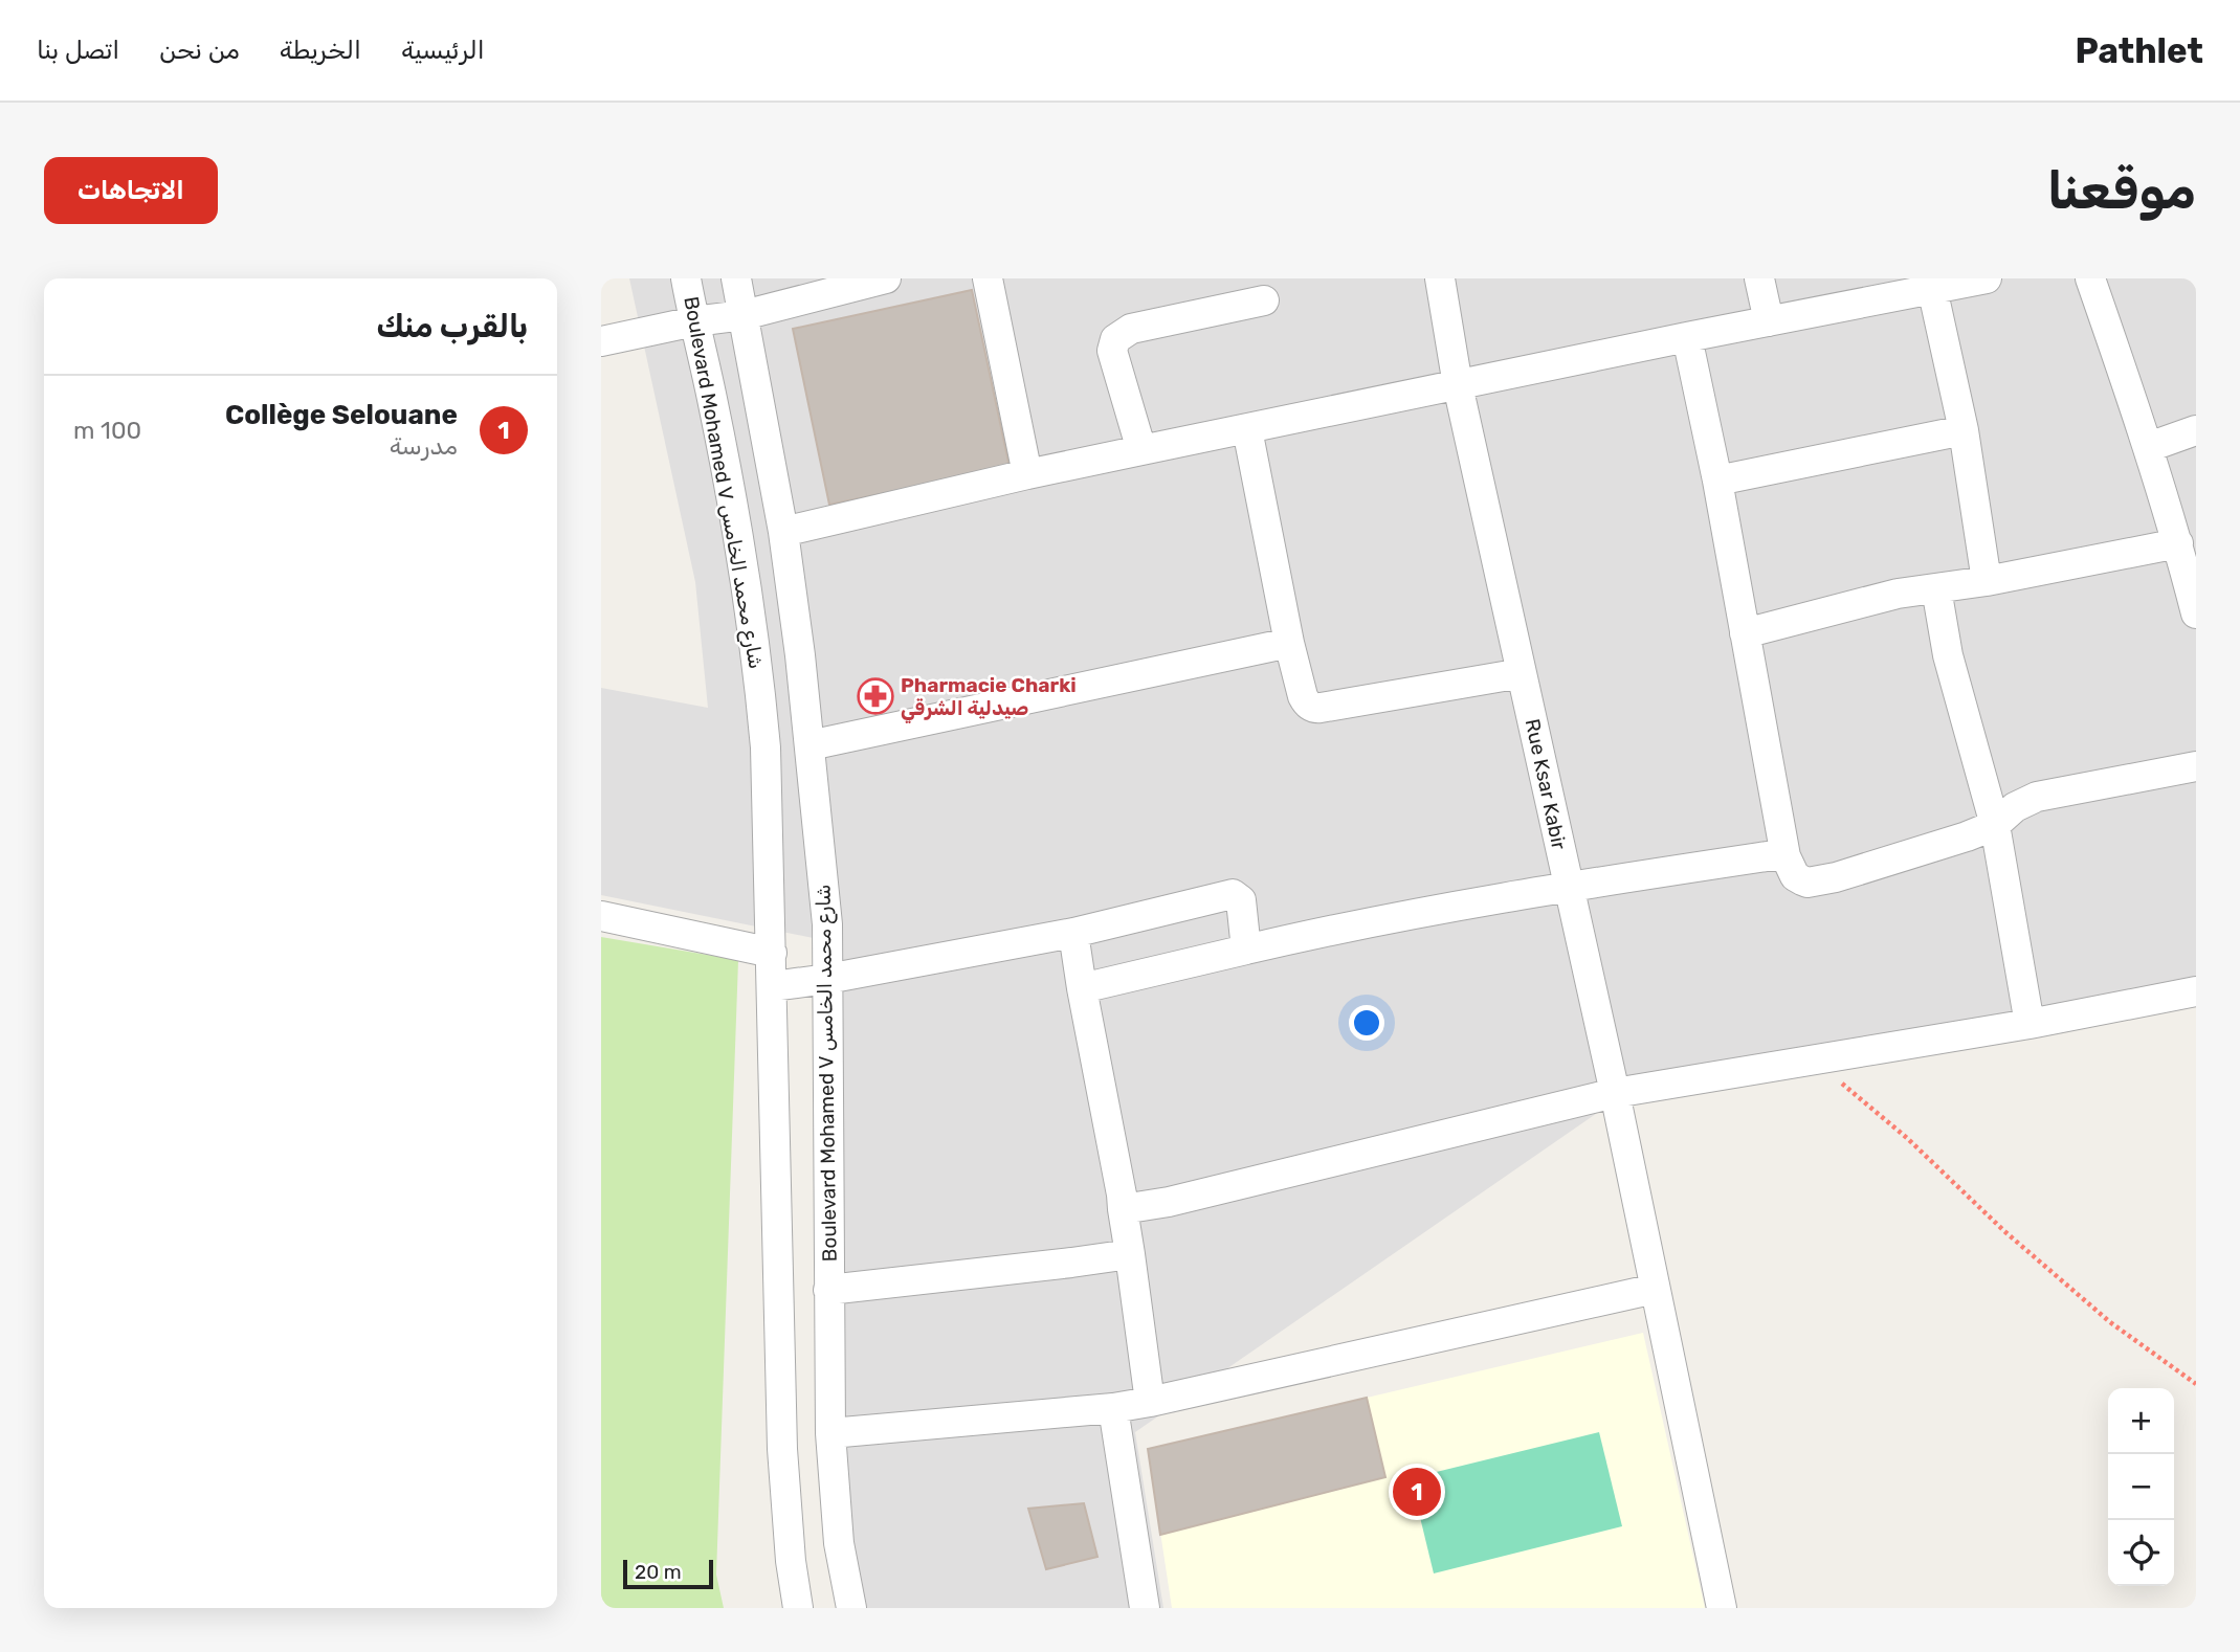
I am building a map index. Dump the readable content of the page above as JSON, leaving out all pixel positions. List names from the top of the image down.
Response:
{
  "streets": {
    "street": ["Boulevard Mohamed V شارع محمد الخامس", "Rue Ksar Kabir"]
  },
  "places": {
    "pharmacy": ["Pharmacie Charki صيدلية الشرقي"]
  },
  "scale_bar": "20 m",
  "page": {
    "header": "Pathlet",
    "nav": [
      "الرئيسية",
      "الخريطة",
      "من نحن",
      "اتصل بنا"
    ],
    "buttons": "الاتجاهات",
    "title": "موقعنا",
    "heading": "بالقرب منك",
    "list": [
      {
        "mark": "1",
        "name": "Collège Selouane",
        "note": "مدرسة",
        "value": "100 m"
      }
    ],
    "map_buttons": ["+", "−"],
    "pins": "1",
    "scale": "20 m"
  }
}
